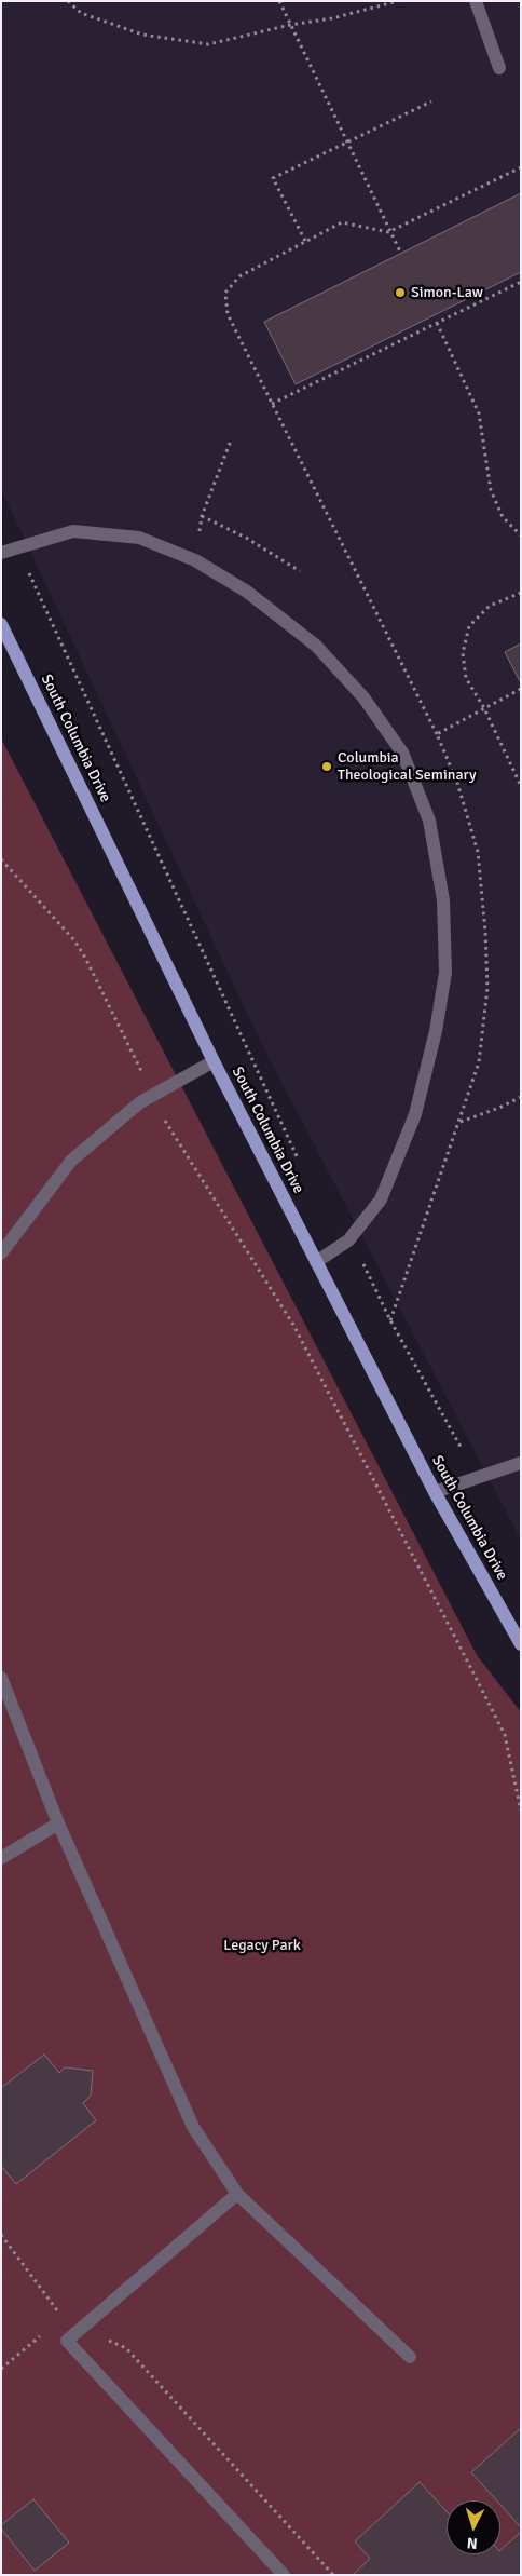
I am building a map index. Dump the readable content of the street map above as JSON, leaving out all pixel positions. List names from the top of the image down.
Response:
{
  "streets": {
    "main road": ["South Columbia Drive"]
  },
  "parks": ["Legacy Park"],
  "places": ["Simon-Law", "Columbia Theological Seminary"],
  "north": "bottom"
}
